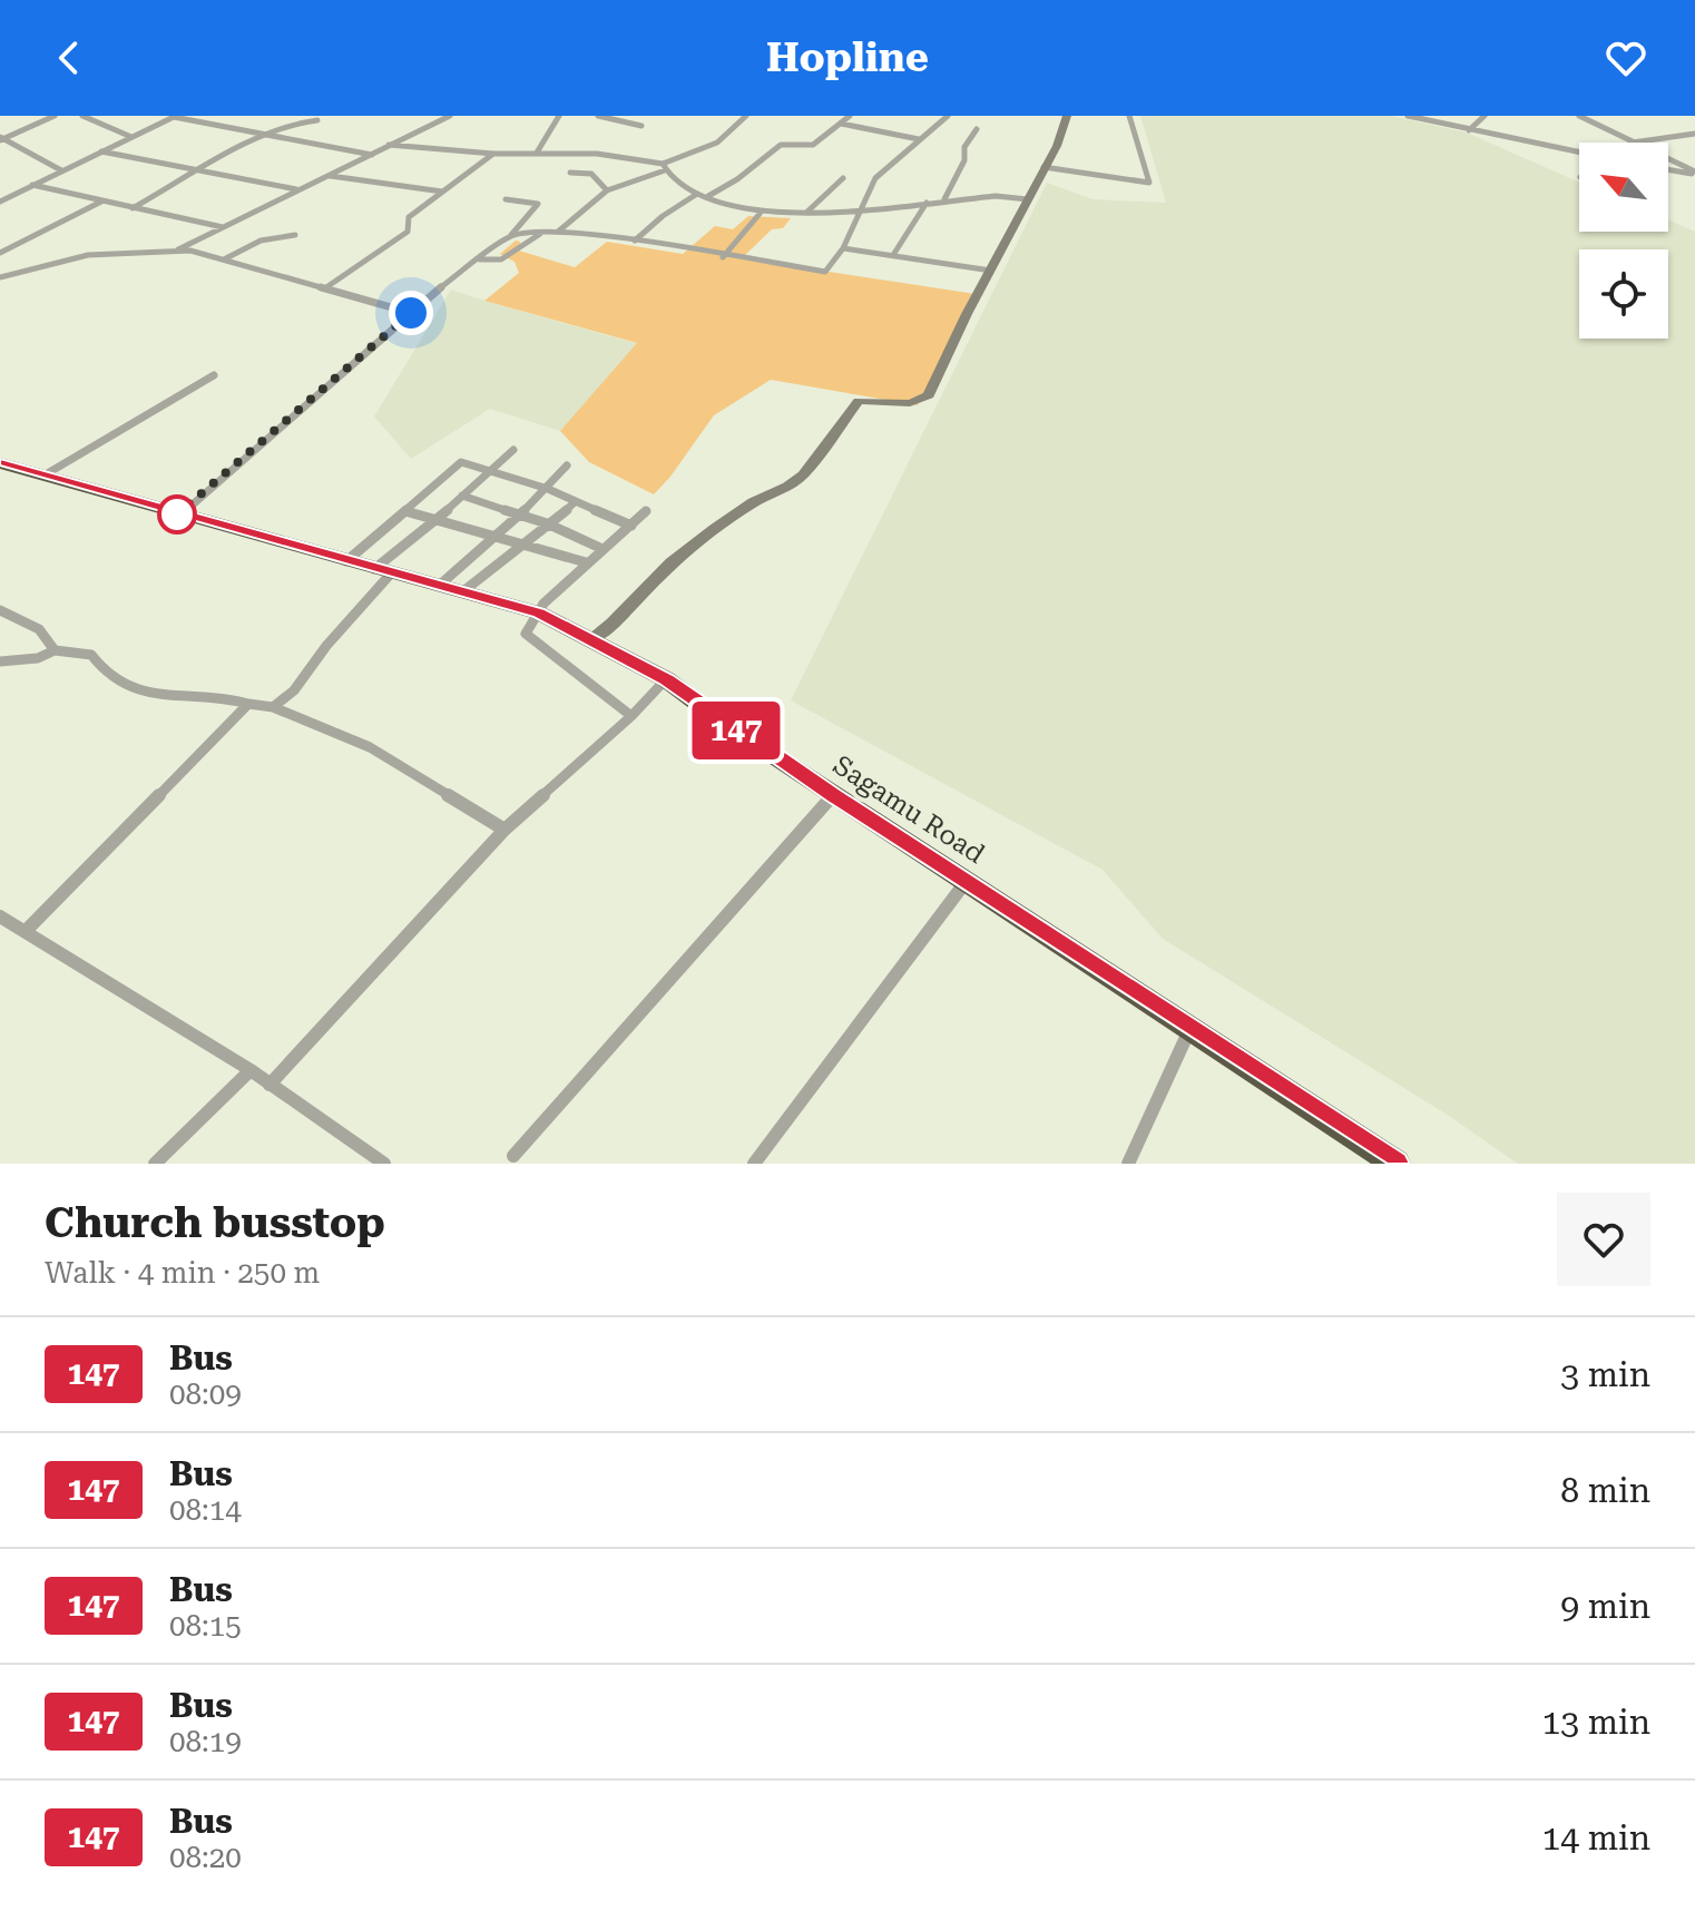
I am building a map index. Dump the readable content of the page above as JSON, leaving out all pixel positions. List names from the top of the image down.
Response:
{
  "streets": {
    "highway": ["Sagamu Road"]
  },
  "lines": ["bus line 147"],
  "north": "top left",
  "page": {
    "header": "Hopline",
    "on_map": "147",
    "heading": ["Church busstop", "Walk · 4 min · 250 m"],
    "list": [
      {
        "mark": "147",
        "name": "Bus",
        "note": "08:09",
        "value": "3 min"
      },
      {
        "mark": "147",
        "name": "Bus",
        "note": "08:14",
        "value": "8 min"
      },
      {
        "mark": "147",
        "name": "Bus",
        "note": "08:15",
        "value": "9 min"
      },
      {
        "mark": "147",
        "name": "Bus",
        "note": "08:19",
        "value": "13 min"
      },
      {
        "mark": "147",
        "name": "Bus",
        "note": "08:20",
        "value": "14 min"
      }
    ]
  }
}
